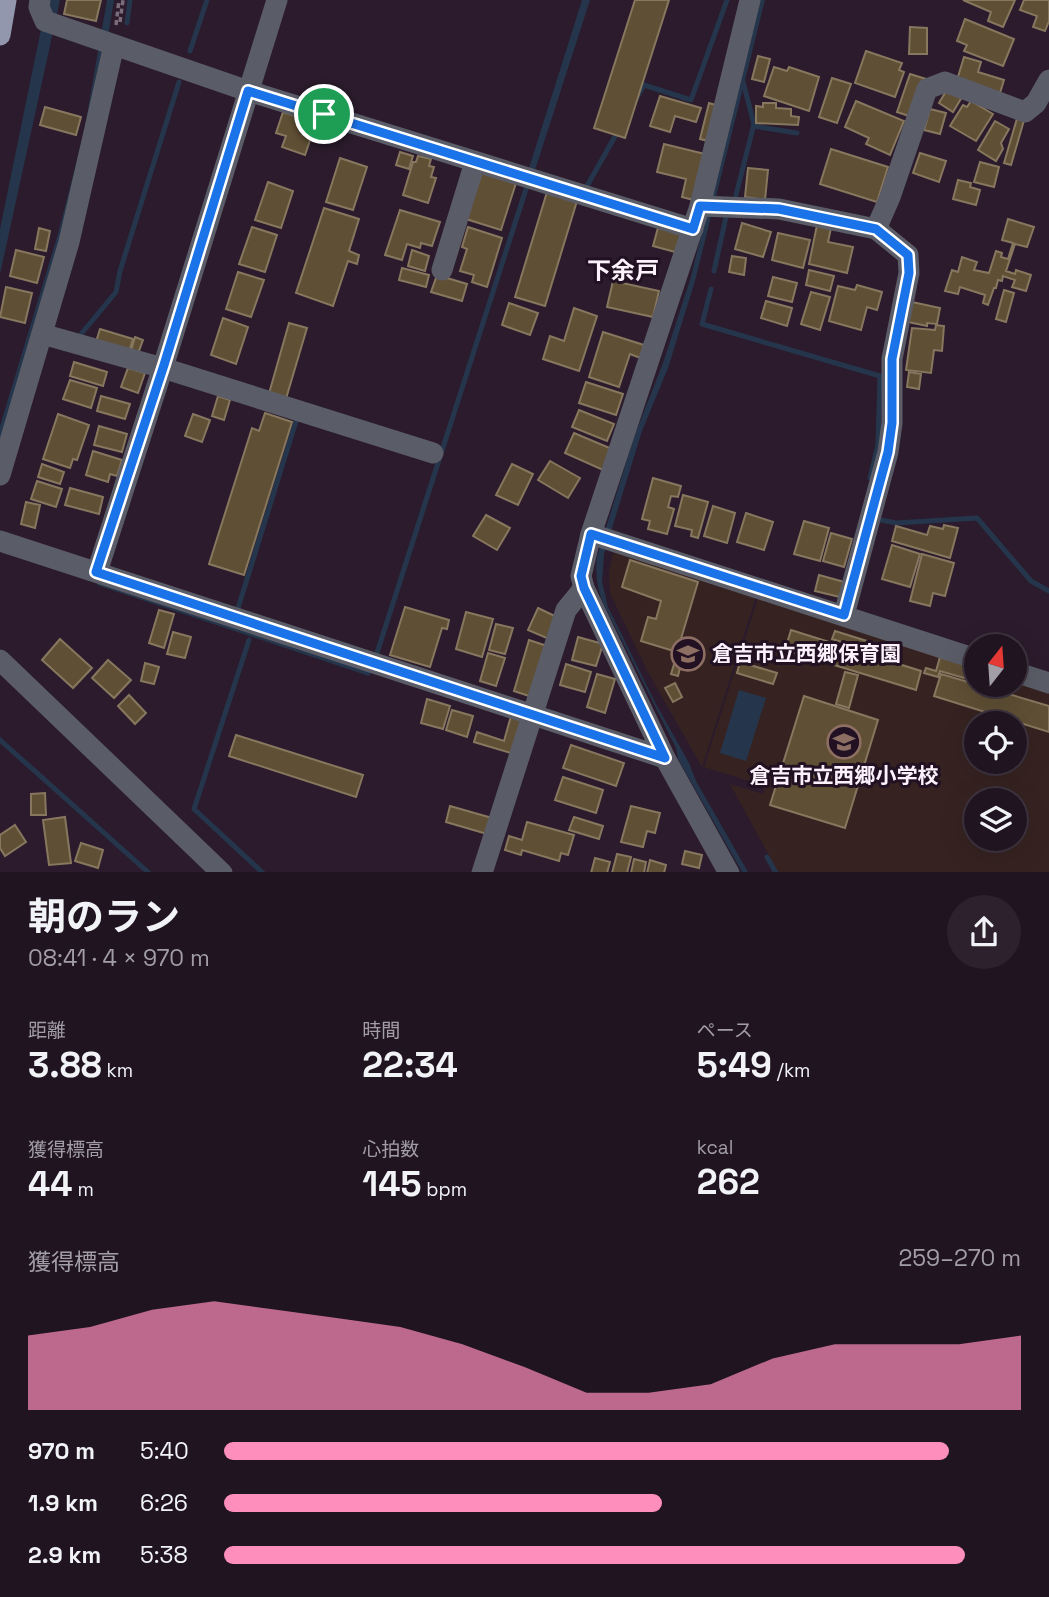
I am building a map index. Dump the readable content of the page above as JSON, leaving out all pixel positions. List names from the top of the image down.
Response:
{
  "districts": ["下余戸"],
  "places": {
    "school or university": ["倉吉市立西郷保育園", "倉吉市立西郷小学校"]
  },
  "north": "top",
  "page": {
    "heading": ["朝のラン", "08:41 · 4 × 970 m"],
    "stats": [
      ["距離", "3.88 km"],
      ["時間", "22:34"],
      ["ペース", "5:49 /km"],
      ["獲得標高", "44 m"],
      ["心拍数", "145 bpm"],
      ["kcal", "262"]
    ],
    "chart": ["獲得標高", "259–270 m"],
    "list": [
      {
        "name": "970 m",
        "note": "5:40"
      },
      {
        "name": "1.9 km",
        "note": "6:26"
      },
      {
        "name": "2.9 km",
        "note": "5:38"
      }
    ]
  }
}
